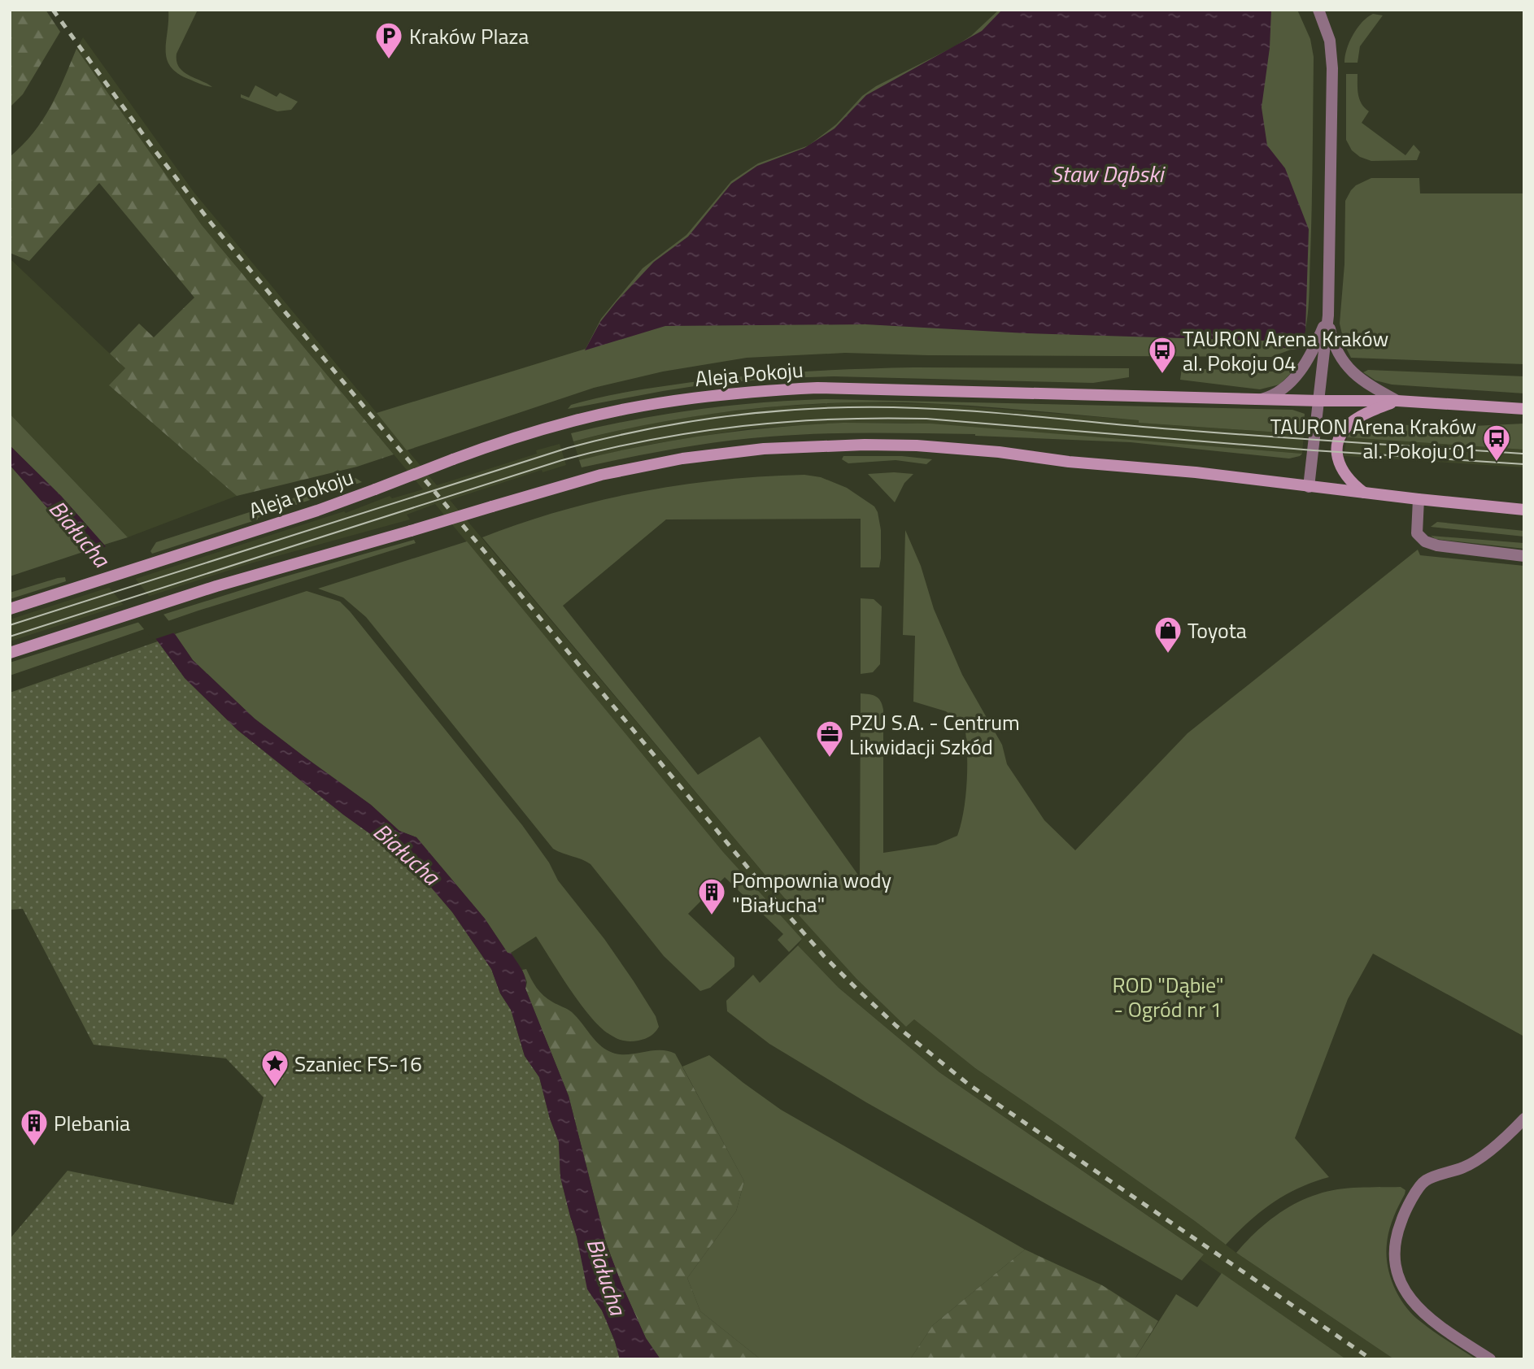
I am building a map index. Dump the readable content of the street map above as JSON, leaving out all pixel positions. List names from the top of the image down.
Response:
{
  "streets": {
    "main road": ["Aleja Pokoju"]
  },
  "water": ["Staw Dąbski", "Białucha"],
  "parks": ["ROD \"Dąbie\" - Ogród nr 1"],
  "places": {
    "parking": ["Kraków Plaza"],
    "bus stop": ["TAURON Arena Kraków al. Pokoju 04", "TAURON Arena Kraków al. Pokoju 01"],
    "shop": ["Toyota"],
    "office": ["PZU S.A. - Centrum Likwidacji Szkód"],
    "building": ["Pompownia wody \"Białucha\"", "Plebania"],
    "place": ["Szaniec FS-16"]
  }
}
